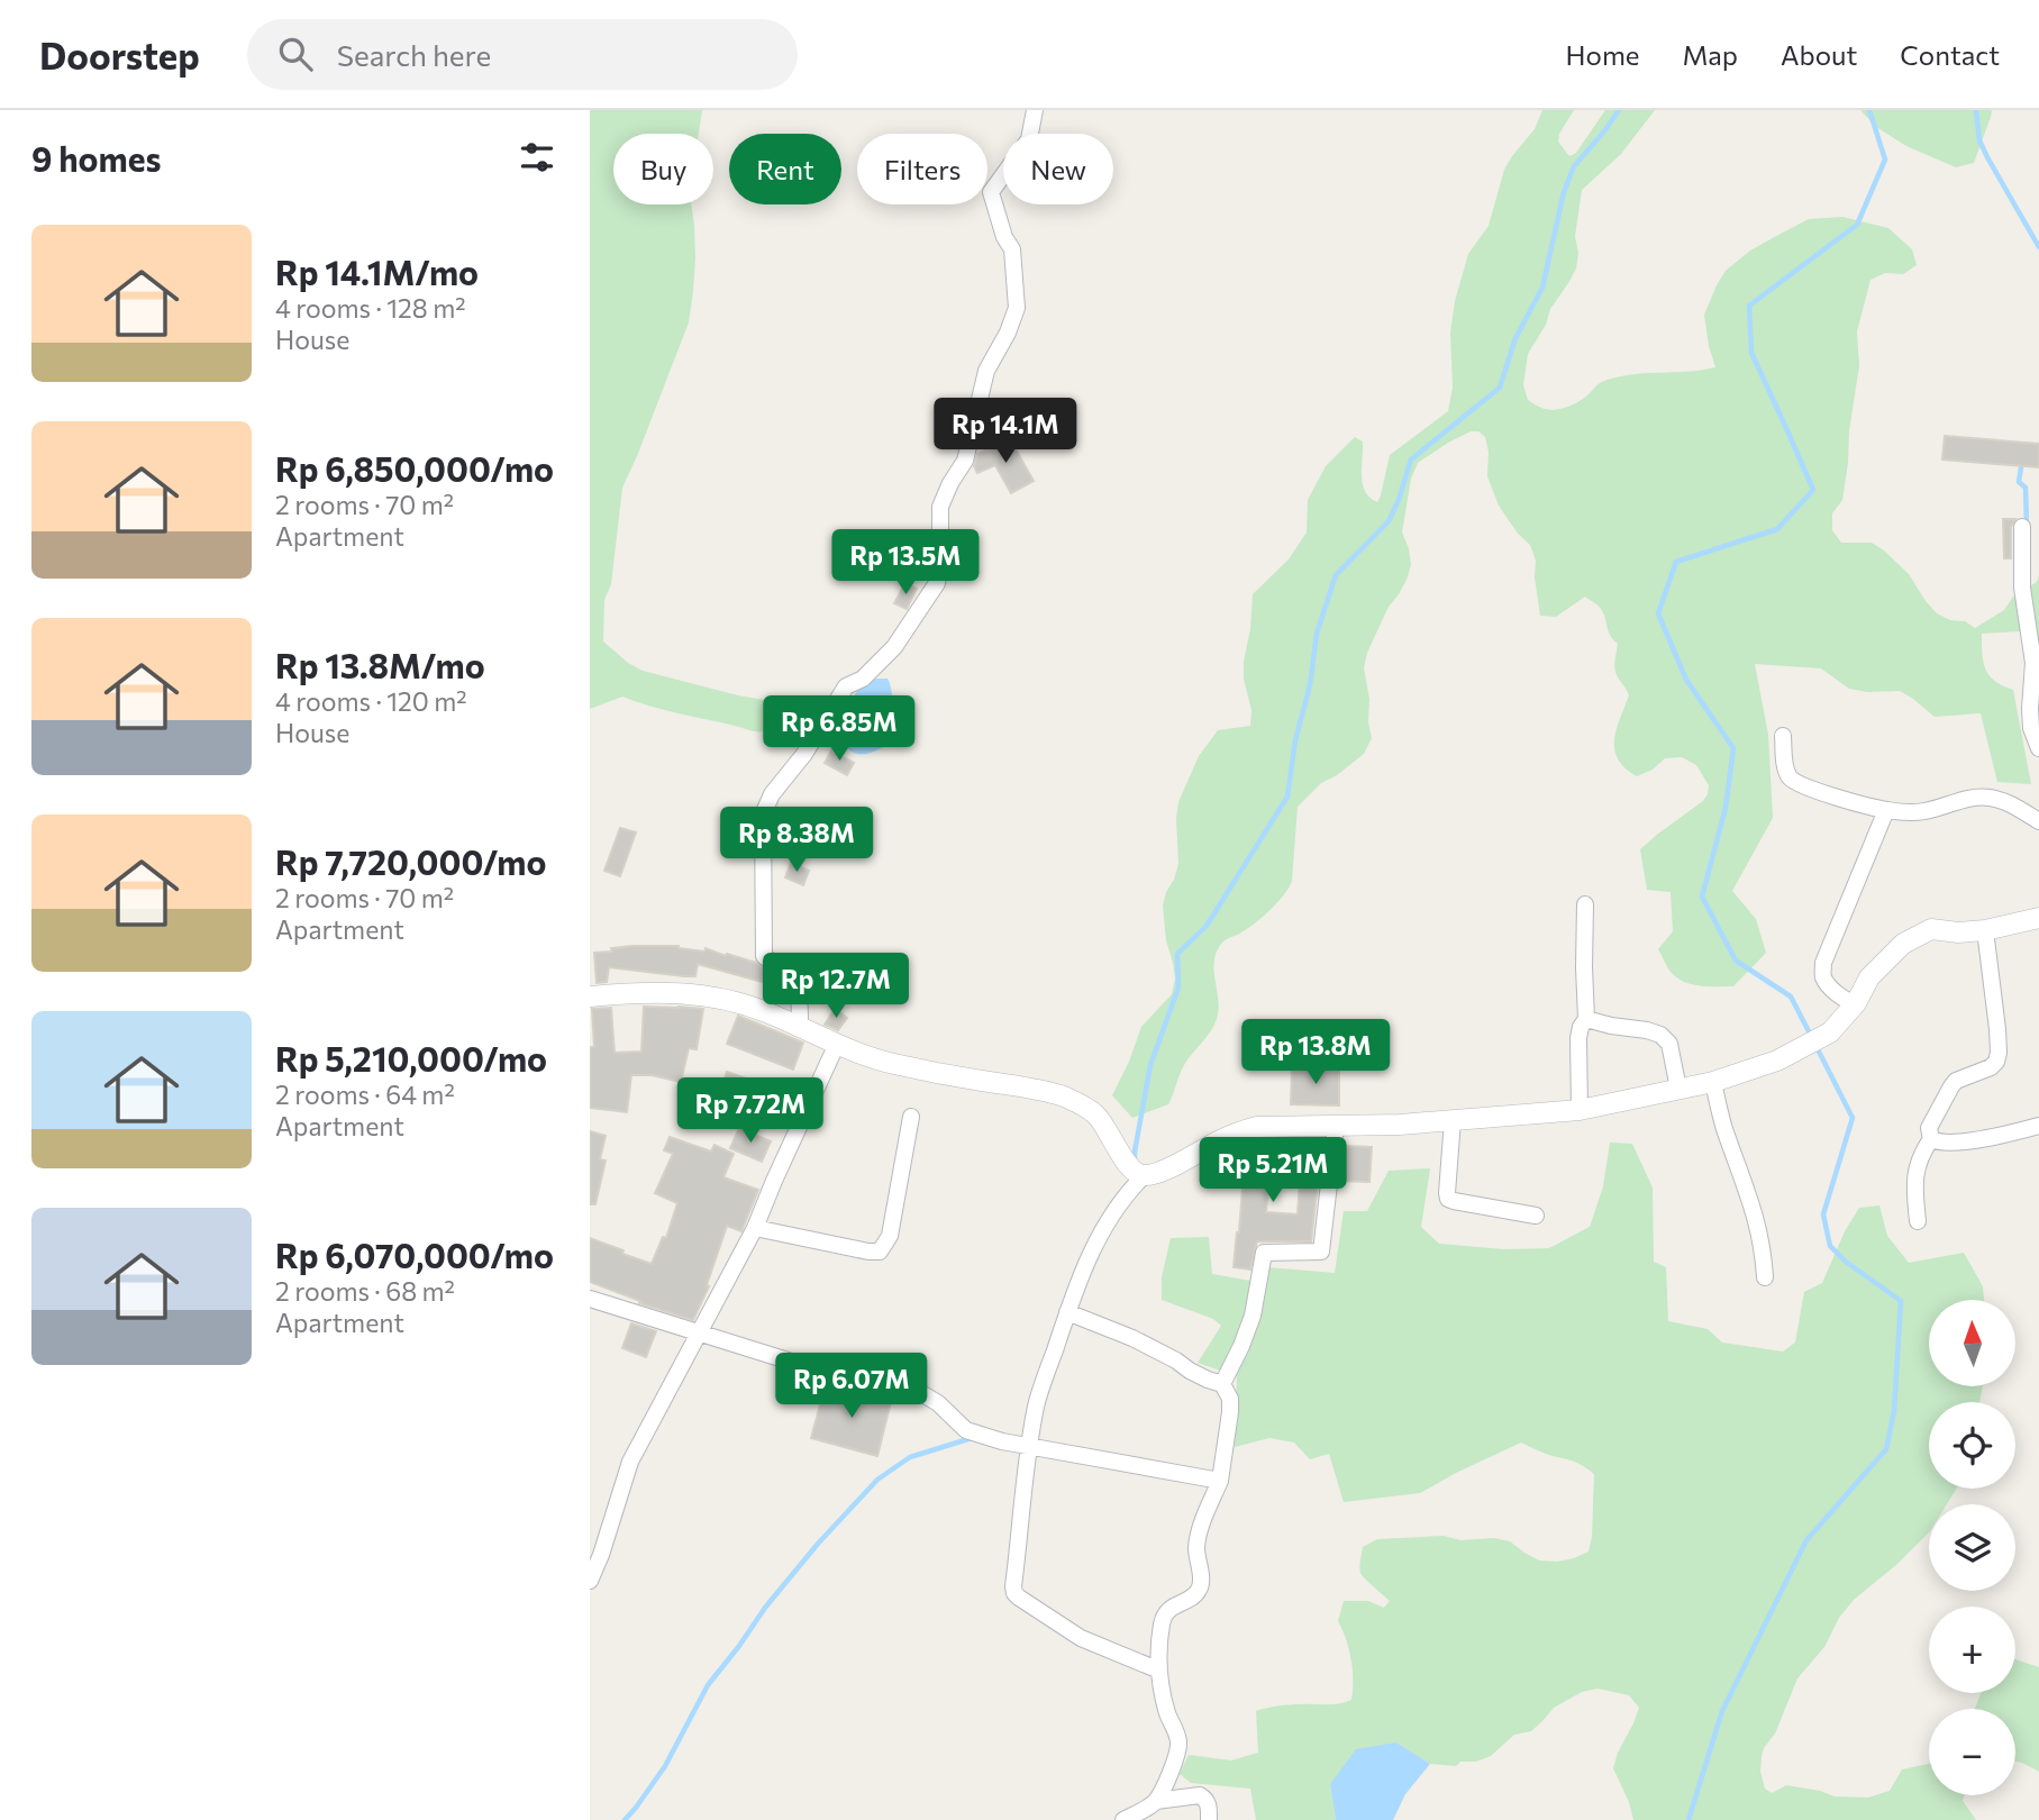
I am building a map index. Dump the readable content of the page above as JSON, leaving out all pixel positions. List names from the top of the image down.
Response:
{
  "north": "top",
  "page": {
    "header": "Doorstep",
    "search": "Search here",
    "nav": [
      "Home",
      "Map",
      "About",
      "Contact"
    ],
    "heading": "9 homes",
    "chip": [
      "Buy",
      "Rent",
      "Filters",
      "New"
    ],
    "list": [
      {
        "name": "Rp 14.1M/mo",
        "note": "4 rooms · 128 m² · House"
      },
      {
        "name": "Rp 6,850,000/mo",
        "note": "2 rooms · 70 m² · Apartment"
      },
      {
        "name": "Rp 13.8M/mo",
        "note": "4 rooms · 120 m² · House"
      },
      {
        "name": "Rp 7,720,000/mo",
        "note": "2 rooms · 70 m² · Apartment"
      },
      {
        "name": "Rp 5,210,000/mo",
        "note": "2 rooms · 64 m² · Apartment"
      },
      {
        "name": "Rp 6,070,000/mo",
        "note": "2 rooms · 68 m² · Apartment"
      }
    ],
    "price": [
      "Rp 14.1M",
      "Rp 13.5M",
      "Rp 6.85M",
      "Rp 8.38M",
      "Rp 12.7M",
      "Rp 13.8M",
      "Rp 7.72M",
      "Rp 5.21M",
      "Rp 6.07M"
    ],
    "map_buttons": ["+", "−"]
  }
}
